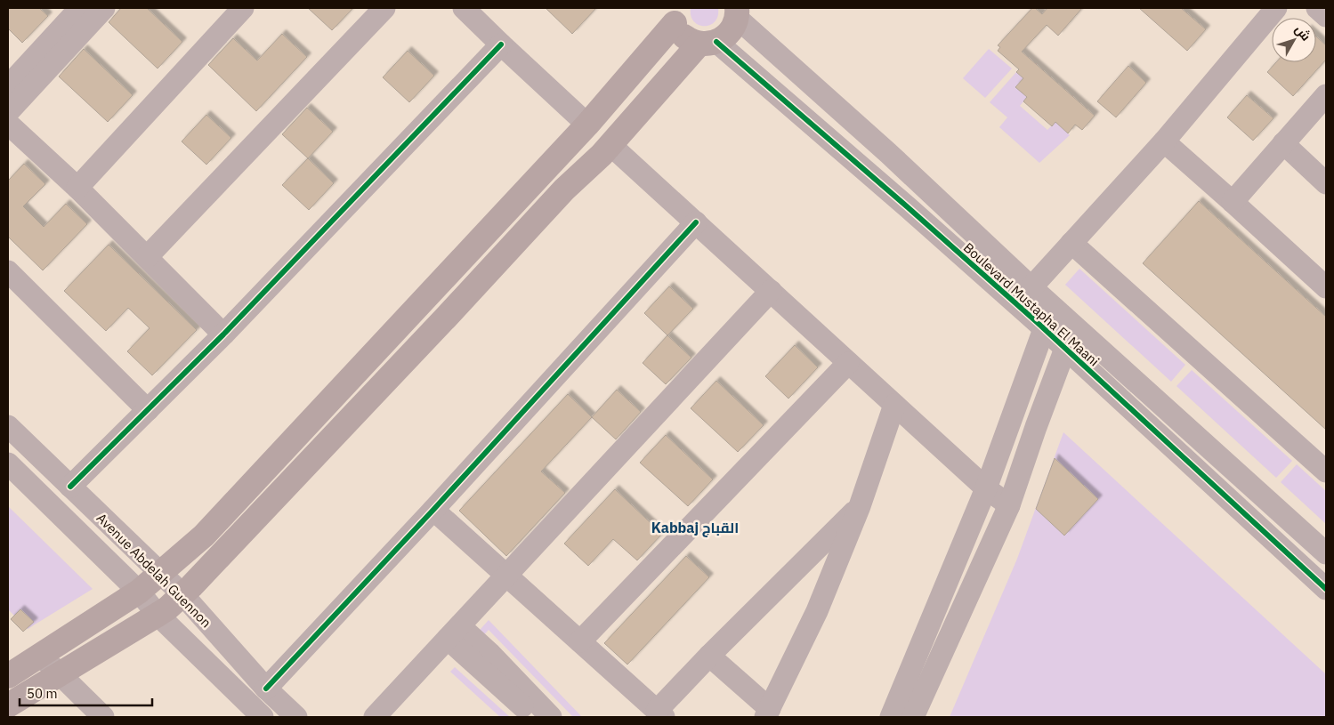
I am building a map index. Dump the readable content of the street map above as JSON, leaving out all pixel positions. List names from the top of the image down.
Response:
{
  "streets": {
    "street": ["Boulevard Mustapha El Maani", "Avenue Abdelah Guennon"]
  },
  "districts": ["Kabbaj القباج"],
  "scale_bar": "50 m",
  "north": "top right"
}
